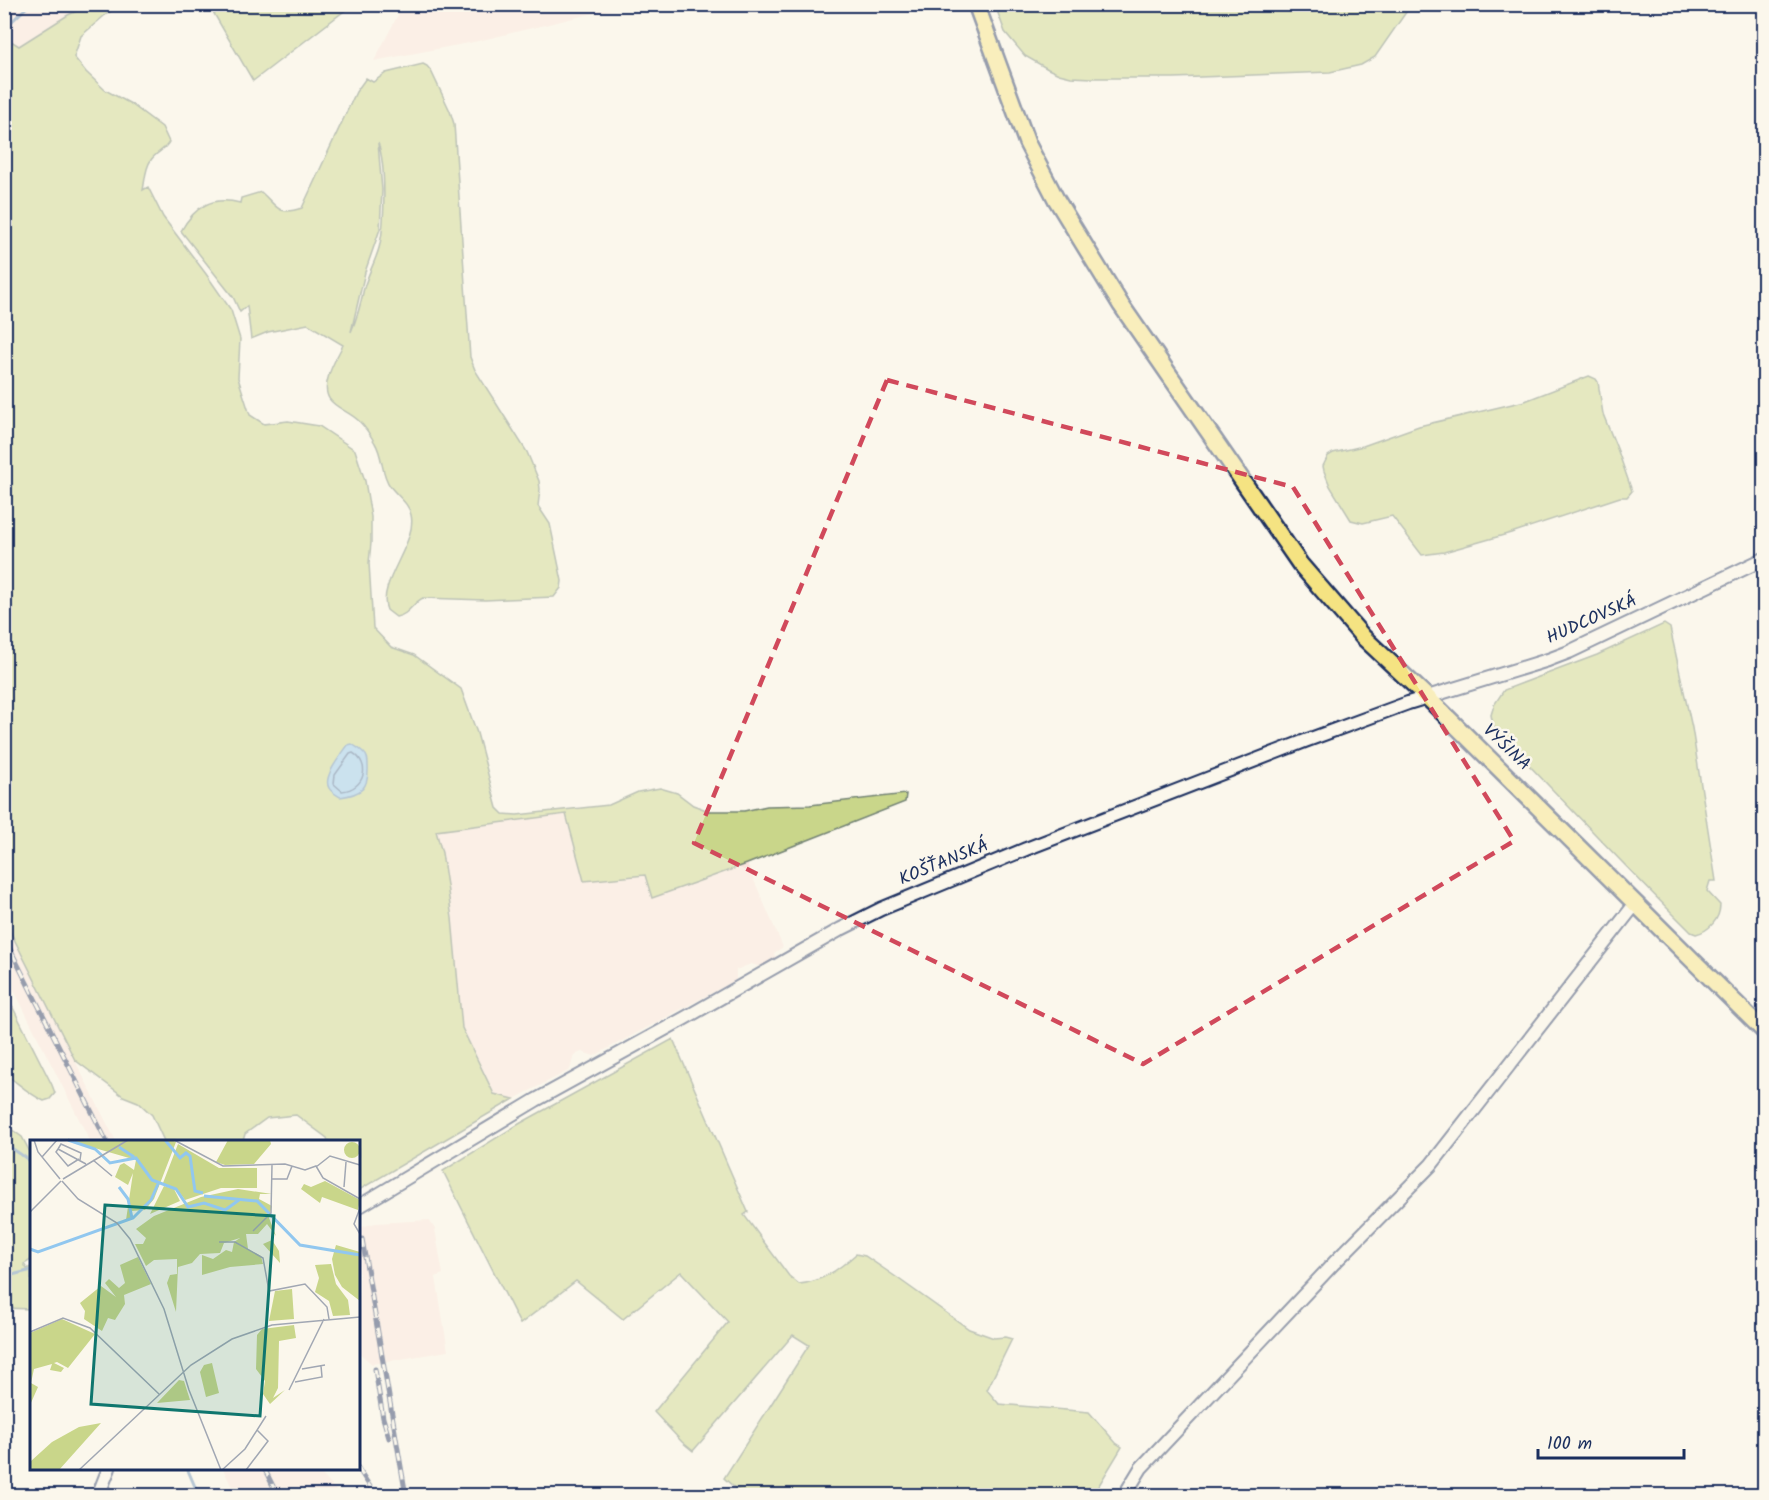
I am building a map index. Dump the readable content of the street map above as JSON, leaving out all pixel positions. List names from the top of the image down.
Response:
{
  "streets": {
    "main road": ["VÝŠINA"],
    "street": ["HUDCOVSKÁ", "KOŠŤANSKÁ"]
  },
  "crossings": [
    ["HUDCOVSKÁ", "VÝŠINA"],
    ["HUDCOVSKÁ", "KOŠŤANSKÁ"],
    ["VÝŠINA", "KOŠŤANSKÁ"]
  ],
  "scale_bar": "100 m"
}
